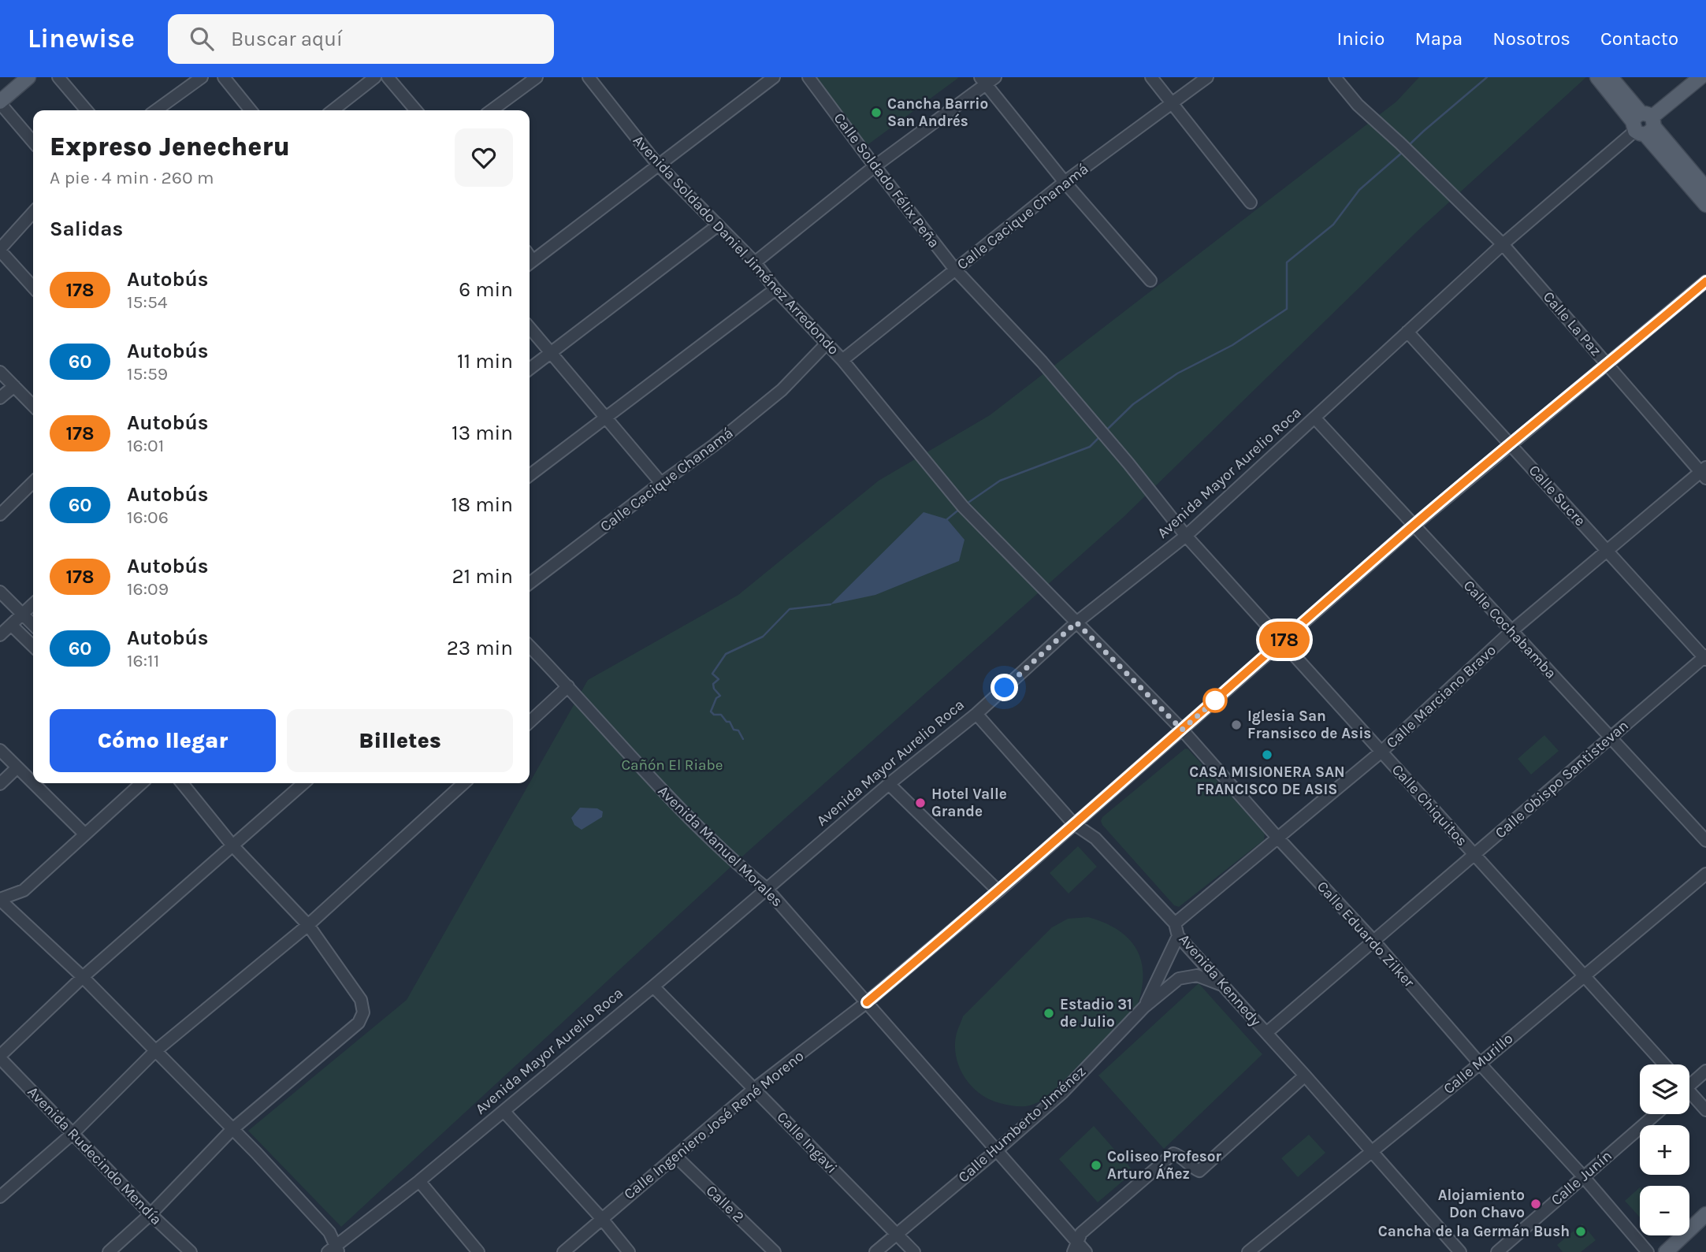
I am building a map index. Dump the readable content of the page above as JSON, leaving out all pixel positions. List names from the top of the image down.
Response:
{
  "streets": {
    "main road": ["Avenida Mayor Aurelio Roca"],
    "street": [
      "Calle Soldado Félix Peña",
      "Calle Cacique Chanamá",
      "Avenida Soldado Daniel Jiménez Arredondo",
      "Calle La Paz",
      "Calle Sucre",
      "Calle Cochabamba",
      "Calle Marciano Bravo",
      "Calle Obispo Santistevan",
      "Calle Chiquitos",
      "Avenida Manuel Morales",
      "Calle Eduardo Zilker",
      "Avenida Kennedy",
      "Calle Murillo",
      "Calle Humberto Jiménez",
      "Calle Ingeniero José René Moreno",
      "Calle Ingavi",
      "Avenida Rudecindo Mendía",
      "Calle Junín",
      "Calle 2"
    ]
  },
  "crossings": [
    ["Calle Soldado Félix Peña", "Calle Cacique Chanamá"],
    ["Calle Soldado Félix Peña", "Calle Chiquitos"],
    ["Calle Cacique Chanamá", "Avenida Soldado Daniel Jiménez Arredondo"],
    ["Avenida Soldado Daniel Jiménez Arredondo", "Avenida Mayor Aurelio Roca"],
    ["Avenida Soldado Daniel Jiménez Arredondo", "Calle Eduardo Zilker"],
    ["Calle La Paz", "Avenida Mayor Aurelio Roca"],
    ["Calle La Paz", "Calle Marciano Bravo"],
    ["Calle La Paz", "Calle Ingeniero José René Moreno"],
    ["Avenida Mayor Aurelio Roca", "Calle Sucre"],
    ["Avenida Mayor Aurelio Roca", "Calle Cochabamba"],
    ["Avenida Mayor Aurelio Roca", "Calle Chiquitos"],
    ["Avenida Mayor Aurelio Roca", "Avenida Manuel Morales"],
    ["Avenida Mayor Aurelio Roca", "Calle Eduardo Zilker"],
    ["Avenida Mayor Aurelio Roca", "Avenida Kennedy"],
    ["Avenida Mayor Aurelio Roca", "Calle Ingavi"],
    ["Calle Sucre", "Calle Marciano Bravo"],
    ["Calle Sucre", "Calle Obispo Santistevan"],
    ["Calle Sucre", "Calle Ingeniero José René Moreno"],
    ["Calle Cochabamba", "Calle Marciano Bravo"],
    ["Calle Cochabamba", "Calle Obispo Santistevan"],
    ["Calle Cochabamba", "Calle Ingeniero José René Moreno"],
    ["Calle Marciano Bravo", "Calle Chiquitos"],
    ["Calle Marciano Bravo", "Calle Eduardo Zilker"],
    ["Calle Marciano Bravo", "Avenida Kennedy"],
    ["Calle Obispo Santistevan", "Calle Chiquitos"],
    ["Calle Obispo Santistevan", "Calle Eduardo Zilker"],
    ["Calle Obispo Santistevan", "Avenida Kennedy"],
    ["Calle Chiquitos", "Calle Murillo"],
    ["Calle Chiquitos", "Calle Ingeniero José René Moreno"],
    ["Avenida Manuel Morales", "Calle Humberto Jiménez"],
    ["Avenida Manuel Morales", "Calle Ingeniero José René Moreno"],
    ["Calle Eduardo Zilker", "Calle Murillo"],
    ["Calle Eduardo Zilker", "Calle Ingeniero José René Moreno"],
    ["Calle Eduardo Zilker", "Calle Junín"],
    ["Avenida Kennedy", "Calle Murillo"],
    ["Avenida Kennedy", "Calle Humberto Jiménez"],
    ["Avenida Kennedy", "Calle Ingeniero José René Moreno"],
    ["Calle Humberto Jiménez", "Calle Ingavi"],
    ["Calle Ingeniero José René Moreno", "Calle Ingavi"],
    ["Calle Ingeniero José René Moreno", "Calle 2"]
  ],
  "parks": ["Cañón El Riabe"],
  "places": [
    "Cancha Barrio San Andrés",
    "Iglesia San Fransisco de Asis",
    "CASA MISIONERA SAN FRANCISCO DE ASIS",
    "Hotel Valle Grande",
    "Estadio 31 de Julio",
    "Coliseo Profesor Arturo Áñez",
    "Alojamiento Don Chavo",
    "Cancha de la Germán Bush"
  ],
  "lines": ["bus line 178"],
  "page": {
    "header": "Linewise",
    "search": "Buscar aquí",
    "nav": [
      "Inicio",
      "Mapa",
      "Nosotros",
      "Contacto"
    ],
    "on_map": "178",
    "heading": [
      ["Expreso Jenecheru", "A pie · 4 min · 260 m"],
      "Salidas"
    ],
    "list": [
      {
        "mark": "178",
        "name": "Autobús",
        "note": "15:54",
        "value": "6 min"
      },
      {
        "mark": "60",
        "name": "Autobús",
        "note": "15:59",
        "value": "11 min"
      },
      {
        "mark": "178",
        "name": "Autobús",
        "note": "16:01",
        "value": "13 min"
      },
      {
        "mark": "60",
        "name": "Autobús",
        "note": "16:06",
        "value": "18 min"
      },
      {
        "mark": "178",
        "name": "Autobús",
        "note": "16:09",
        "value": "21 min"
      },
      {
        "mark": "60",
        "name": "Autobús",
        "note": "16:11",
        "value": "23 min"
      }
    ],
    "buttons": ["Cómo llegar", "Billetes"],
    "map_buttons": ["+", "−"]
  }
}
